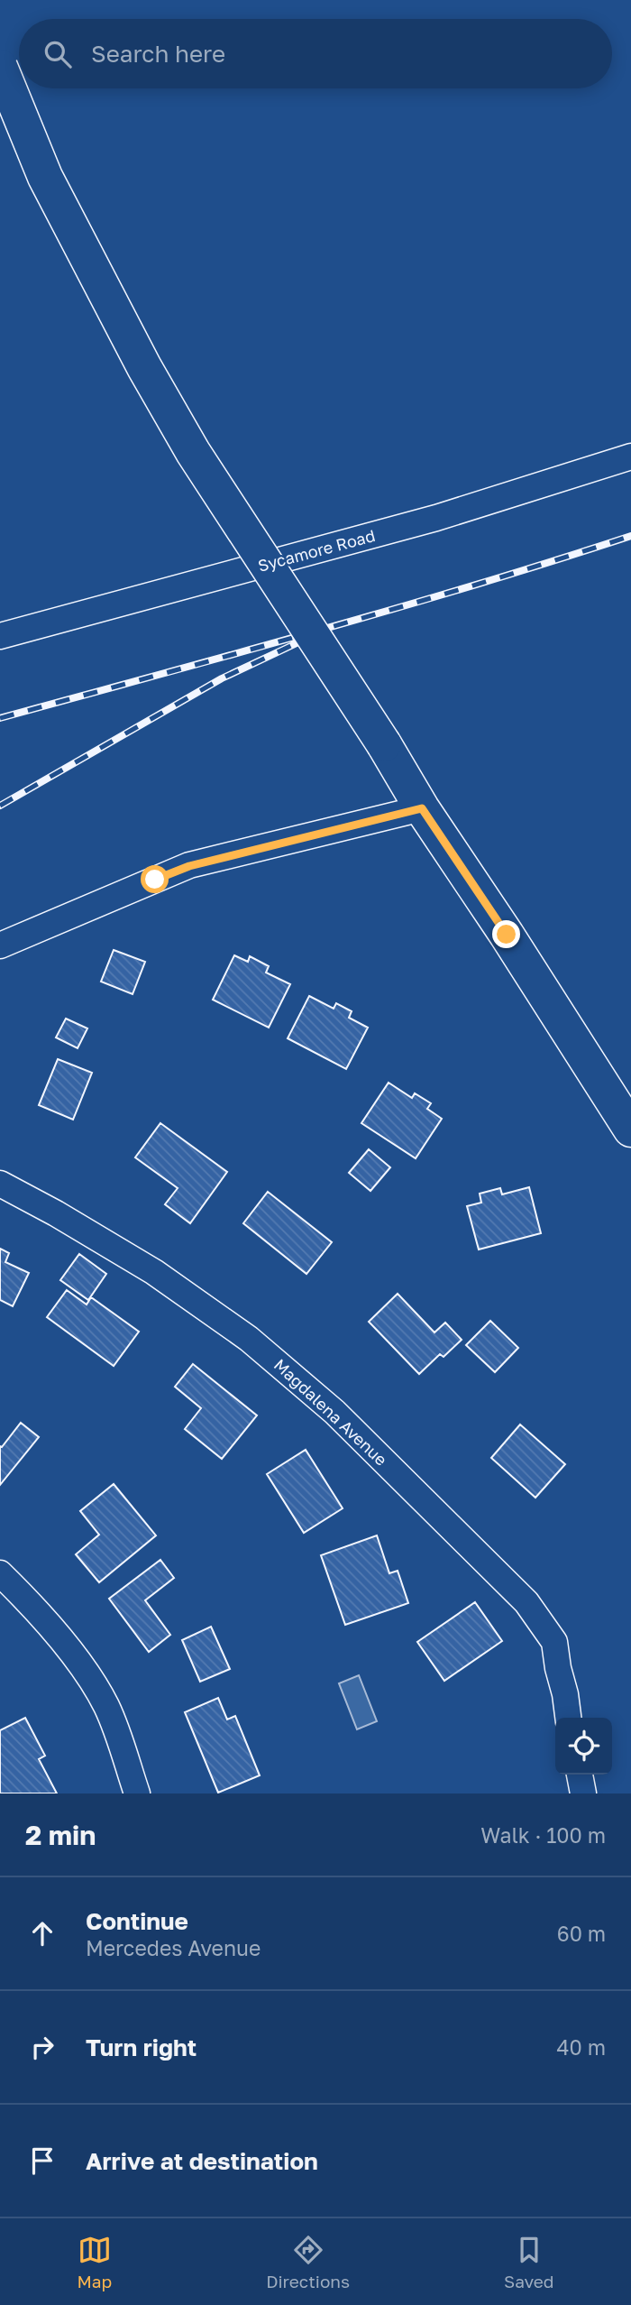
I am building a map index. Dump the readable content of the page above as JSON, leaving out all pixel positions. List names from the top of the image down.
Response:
{
  "streets": {
    "street": ["Sycamore Road", "Magdalena Avenue"]
  },
  "page": {
    "search": "Search here",
    "heading": ["2 min", "Walk · 100 m"],
    "list": [
      ["Continue", "Mercedes Avenue", "60 m"],
      ["Turn right", "40 m"],
      "Arrive at destination"
    ],
    "nav": ["Map", "Directions", "Saved"]
  }
}
